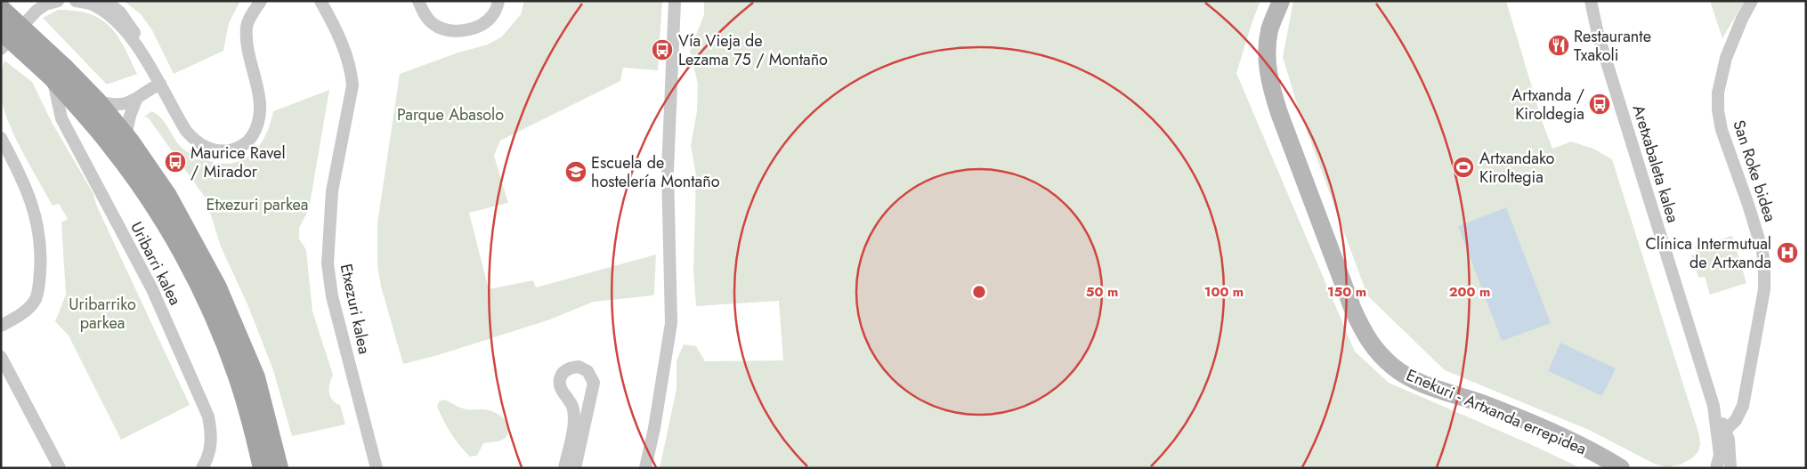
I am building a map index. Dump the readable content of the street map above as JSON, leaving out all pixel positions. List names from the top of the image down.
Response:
{
  "streets": {
    "street": [
      "Aretxabaleta kalea",
      "San Roke bidea",
      "Uribarri kalea",
      "Etxezuri kalea",
      "Enekuri - Artxanda errepidea"
    ]
  },
  "crossings": [
    ["Aretxabaleta kalea", "San Roke bidea"]
  ],
  "parks": ["Parque Abasolo", "Etxezuri parkea", "Uribarriko parkea"],
  "places": {
    "restaurant": ["Restaurante Txakoli"],
    "bus stop": ["Vía Vieja de Lezama 75 / Montaño", "Artxanda / Kiroldegia", "Maurice Ravel / Mirador"],
    "sports": ["Artxandako Kiroltegia"],
    "school or university": ["Escuela de hostelería Montaño"],
    "hospital": ["Clínica Intermutual de Artxanda"]
  },
  "rings": [
    "50 m",
    "100 m",
    "150 m",
    "200 m"
  ]
}
